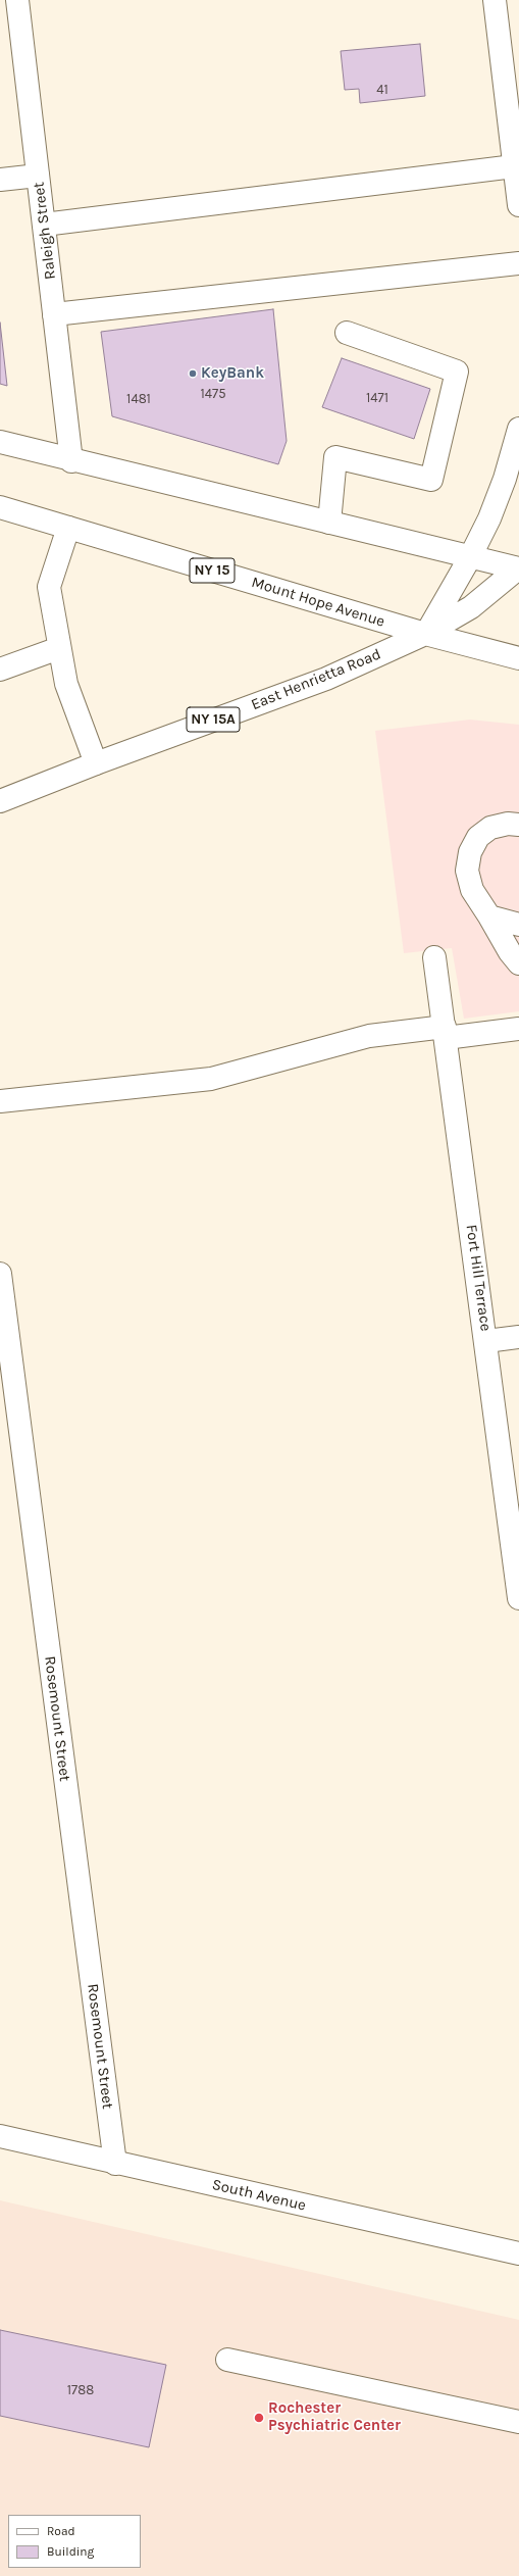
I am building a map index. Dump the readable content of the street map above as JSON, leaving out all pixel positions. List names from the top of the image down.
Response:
{
  "streets": {
    "street": [
      "Raleigh Street",
      "NY 15",
      "Mount Hope Avenue",
      "East Henrietta Road",
      "NY 15A",
      "Fort Hill Terrace",
      "Rosemount Street",
      "South Avenue"
    ]
  },
  "crossings": [
    ["Mount Hope Avenue", "East Henrietta Road"],
    ["Rosemount Street", "South Avenue"]
  ],
  "places": ["KeyBank", "Rochester Psychiatric Center"],
  "house_numbers": [
    "41",
    "1475",
    "1471",
    "1481",
    "1788"
  ],
  "legend": ["Road", "Building"]
}
